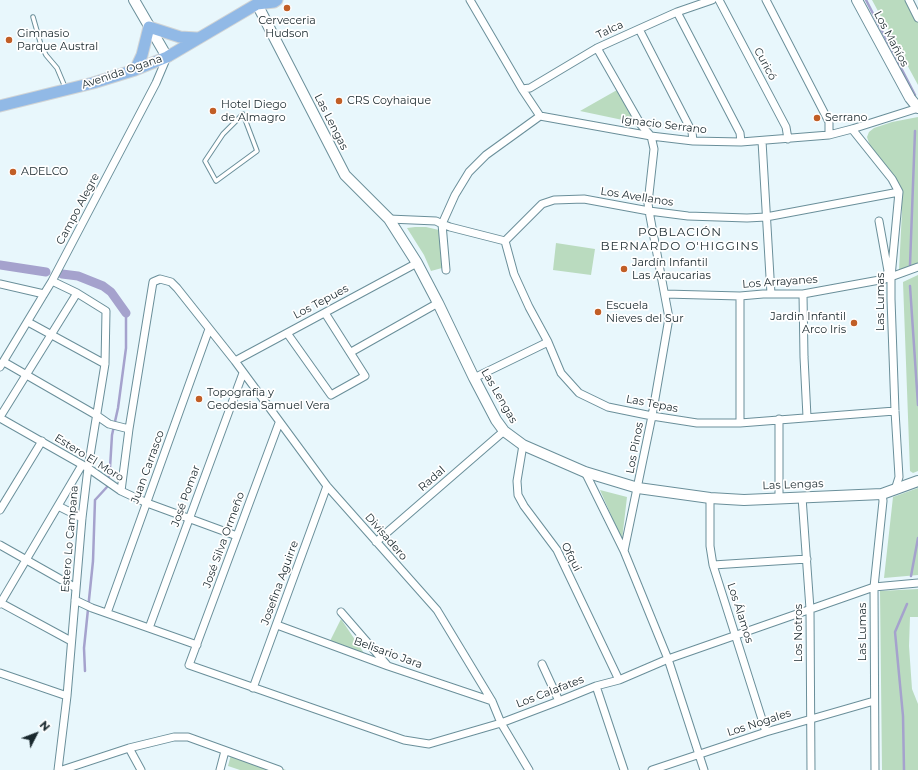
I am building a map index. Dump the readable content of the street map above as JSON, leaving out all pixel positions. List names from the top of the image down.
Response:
{
  "streets": {
    "main road": ["Avenida Ogana"],
    "street": [
      "Talca",
      "Los Mañíos",
      "Curicó",
      "Las Lengas",
      "Ignacio Serrano",
      "Los Avellanos",
      "Campo Alegre",
      "Los Arrayanes",
      "Los Tepues",
      "Las Lumas",
      "Las Tepas",
      "Los Pinos",
      "Estero El Moro",
      "Juan Carrasco",
      "Radal",
      "José Pomar",
      "Divisadero",
      "Estero Lo Campana",
      "José Silva Ormeño",
      "Ofqui",
      "Josefina Aguirre",
      "Los Álamos",
      "Los Notros",
      "Belisario Jara",
      "Los Calafates",
      "Los Nogales"
    ]
  },
  "crossings": [
    ["Los Mañíos", "Ignacio Serrano"],
    ["Curicó", "Ignacio Serrano"],
    ["Avenida Ogana", "Las Lengas"],
    ["Avenida Ogana", "Campo Alegre"],
    ["Las Lengas", "Los Tepues"],
    ["Las Lengas", "Las Lumas"],
    ["Las Lengas", "Los Pinos"],
    ["Las Lengas", "Radal"],
    ["Las Lengas", "Ofqui"],
    ["Las Lengas", "Los Álamos"],
    ["Las Lengas", "Los Notros"],
    ["Ignacio Serrano", "Los Pinos"],
    ["Los Avellanos", "Las Lumas"],
    ["Los Avellanos", "Las Tepas"],
    ["Los Avellanos", "Los Pinos"],
    ["Los Arrayanes", "Las Lumas"],
    ["Los Arrayanes", "Los Pinos"],
    ["Los Tepues", "Divisadero"],
    ["Las Lumas", "Las Tepas"],
    ["Las Lumas", "Los Calafates"],
    ["Las Lumas", "Los Nogales"],
    ["Las Tepas", "Los Pinos"],
    ["Estero El Moro", "Juan Carrasco"],
    ["Estero El Moro", "José Pomar"],
    ["Estero El Moro", "Estero Lo Campana"],
    ["Estero El Moro", "José Silva Ormeño"],
    ["Juan Carrasco", "Divisadero"],
    ["Radal", "Divisadero"],
    ["José Pomar", "Divisadero"],
    ["Divisadero", "José Silva Ormeño"],
    ["Divisadero", "Josefina Aguirre"],
    ["Divisadero", "Belisario Jara"],
    ["Divisadero", "Los Calafates"],
    ["José Silva Ormeño", "Los Calafates"],
    ["Ofqui", "Los Calafates"],
    ["Josefina Aguirre", "Belisario Jara"],
    ["Josefina Aguirre", "Los Calafates"],
    ["Los Álamos", "Los Calafates"],
    ["Los Álamos", "Los Nogales"],
    ["Los Notros", "Los Calafates"],
    ["Los Notros", "Los Nogales"]
  ],
  "districts": ["POBLACIÓN BERNARDO O'HIGGINS"],
  "places": [
    "Cerveceria Hudson",
    "Gimnasio Parque Austral",
    "CRS Coyhaique",
    "Hotel Diego de Almagro",
    "Serrano",
    "ADELCO",
    "Jardín Infantil Las Araucarias",
    "Escuela Nieves del Sur",
    "Jardin Infantil Arco Iris",
    "Topografia y Geodesia Samuel Vera"
  ],
  "north": "top right"
}
